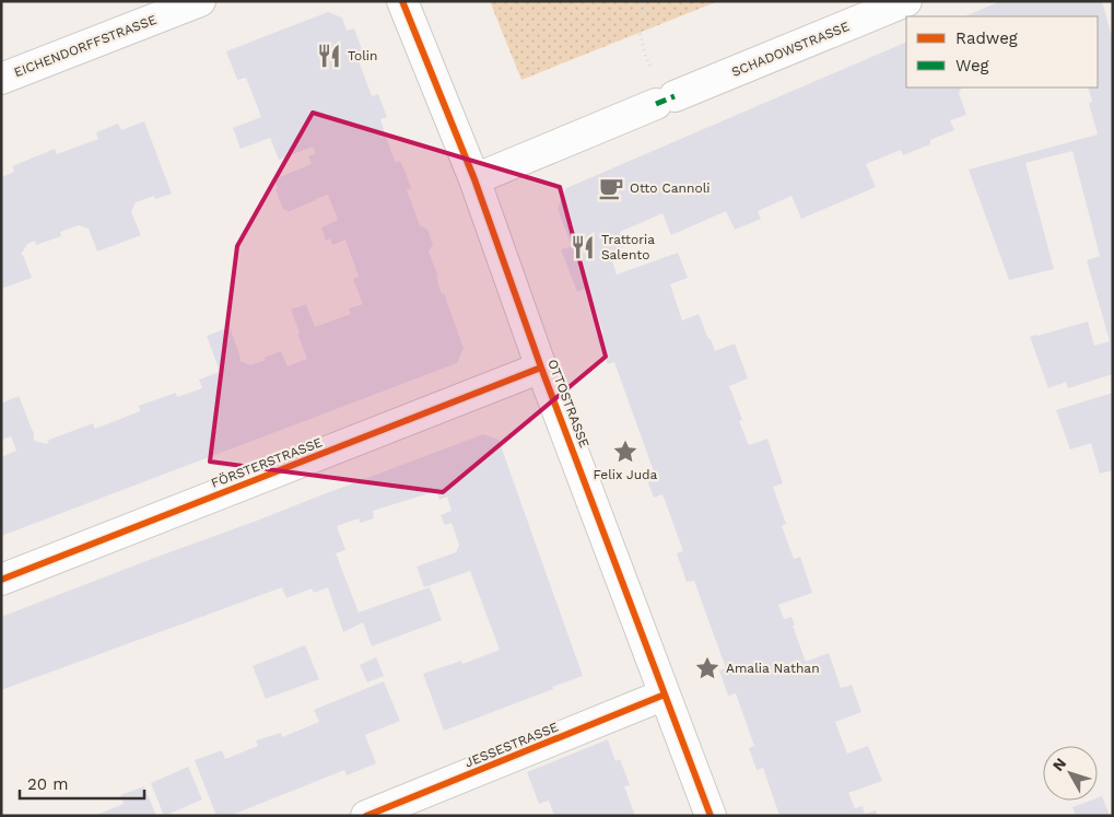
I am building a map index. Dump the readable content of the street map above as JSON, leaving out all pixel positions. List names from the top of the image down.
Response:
{
  "streets": {
    "street": [
      "EICHENDORFFSTRASSE",
      "SCHADOWSTRASSE",
      "OTTOSTRASSE",
      "FÖRSTERSTRASSE",
      "JESSESTRASSE"
    ]
  },
  "crossings": [
    ["SCHADOWSTRASSE", "OTTOSTRASSE"],
    ["OTTOSTRASSE", "FÖRSTERSTRASSE"],
    ["OTTOSTRASSE", "JESSESTRASSE"]
  ],
  "places": {
    "restaurant": ["Tolin", "Trattoria Salento"],
    "cafe": ["Otto Cannoli"],
    "place": ["Felix Juda", "Amalia Nathan"]
  },
  "legend": ["Radweg", "Weg"],
  "scale_bar": "20 m",
  "north": "top left"
}
